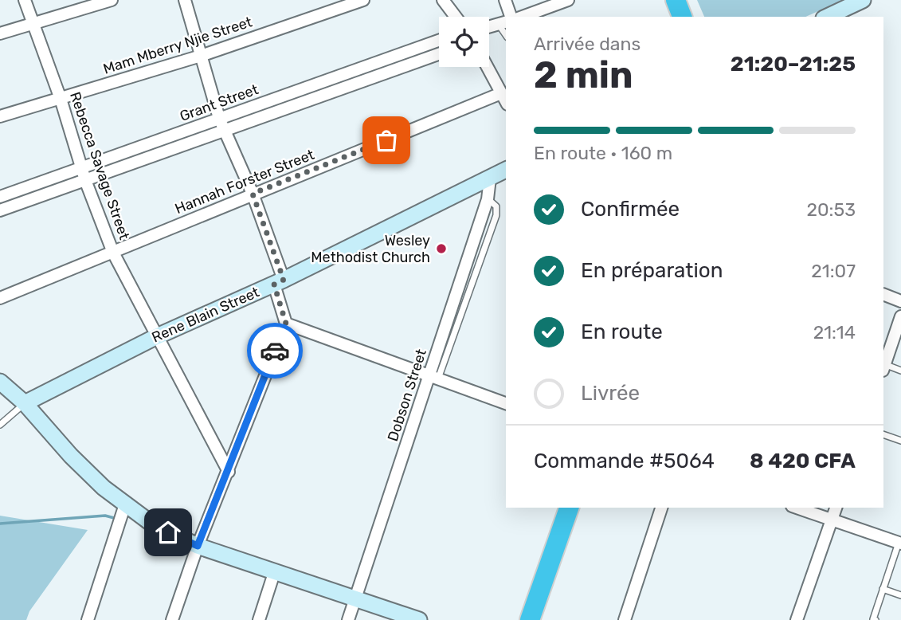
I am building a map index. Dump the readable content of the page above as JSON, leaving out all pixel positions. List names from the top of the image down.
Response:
{
  "streets": {
    "street": [
      "Mam Mberry Njie Street",
      "Grant Street",
      "Rebecca Savage Street",
      "Hannah Forster Street",
      "Rene Blain Street",
      "Dobson Street"
    ]
  },
  "crossings": [
    ["Mam Mberry Njie Street", "Rebecca Savage Street"],
    ["Grant Street", "Rebecca Savage Street"],
    ["Rebecca Savage Street", "Hannah Forster Street"],
    ["Rebecca Savage Street", "Rene Blain Street"],
    ["Rene Blain Street", "Dobson Street"]
  ],
  "places": ["Wesley Methodist Church"],
  "page": {
    "heading": ["2 min", "Arrivée dans", "21:20–21:25"],
    "panel": ["Commande #5064", "8 420 CFA"],
    "bar": "En route · 160 m",
    "list": [
      ["Confirmée", "20:53"],
      ["En préparation", "21:07"],
      ["En route", "21:14"],
      "Livrée"
    ]
  }
}
